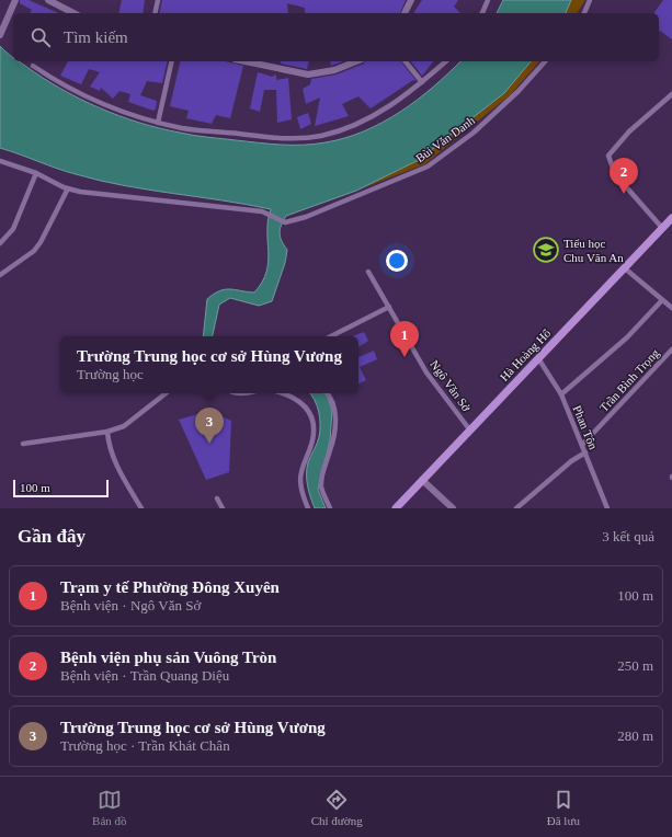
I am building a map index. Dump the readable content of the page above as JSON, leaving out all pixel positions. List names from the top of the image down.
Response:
{
  "streets": {
    "main road": ["Hà Hoàng Hổ"],
    "street": [
      "Bùi Văn Danh",
      "Trần Bình Trọng",
      "Ngô Văn Sở",
      "Phan Tôn"
    ]
  },
  "crossings": [
    ["Hà Hoàng Hổ", "Ngô Văn Sở"],
    ["Hà Hoàng Hổ", "Phan Tôn"],
    ["Trần Bình Trọng", "Phan Tôn"]
  ],
  "places": {
    "school or university": ["Tiểu học Chu Văn An"]
  },
  "scale_bar": "100 m",
  "page": {
    "search": "Tìm kiếm",
    "pins": ["2", "1", "3"],
    "popup": ["Trường Trung học cơ sở Hùng Vương", "Trường học"],
    "scale": "100 m",
    "heading": ["Gần đây", "3 kết quả"],
    "list": [
      {
        "mark": "1",
        "name": "Trạm y tế Phường Đông Xuyên",
        "note": "Bệnh viện · Ngô Văn Sở",
        "value": "100 m"
      },
      {
        "mark": "2",
        "name": "Bệnh viện phụ sản Vuông Tròn",
        "note": "Bệnh viện · Trần Quang Diệu",
        "value": "250 m"
      },
      {
        "mark": "3",
        "name": "Trường Trung học cơ sở Hùng Vương",
        "note": "Trường học · Trần Khát Chân",
        "value": "280 m"
      }
    ],
    "nav": ["Bản đồ", "Chỉ đường", "Đã lưu"]
  }
}
